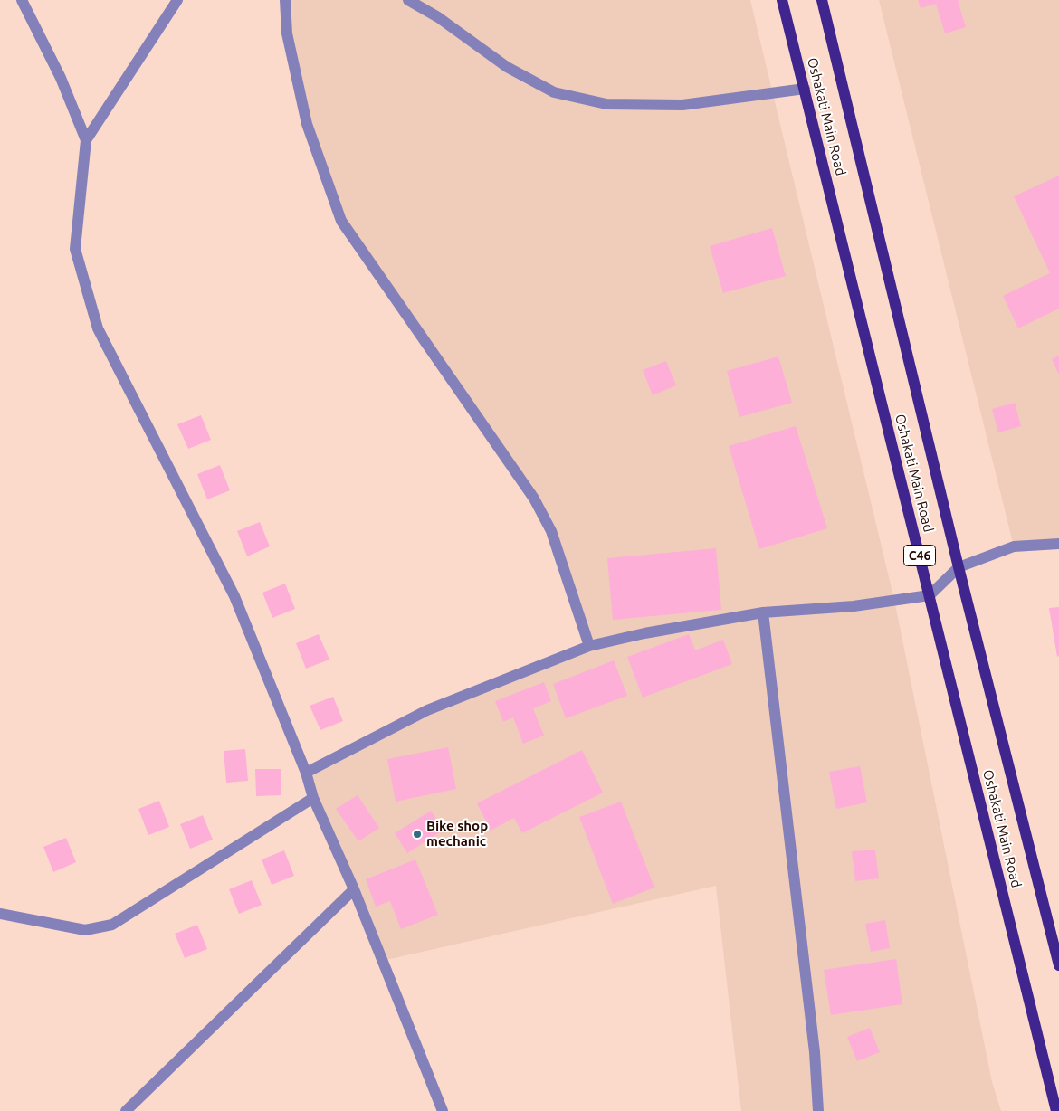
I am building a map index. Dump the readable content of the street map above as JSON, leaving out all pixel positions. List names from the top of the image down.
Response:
{
  "streets": {
    "main road": ["Oshakati Main Road", "C46"]
  },
  "places": ["Bike shop mechanic"]
}
